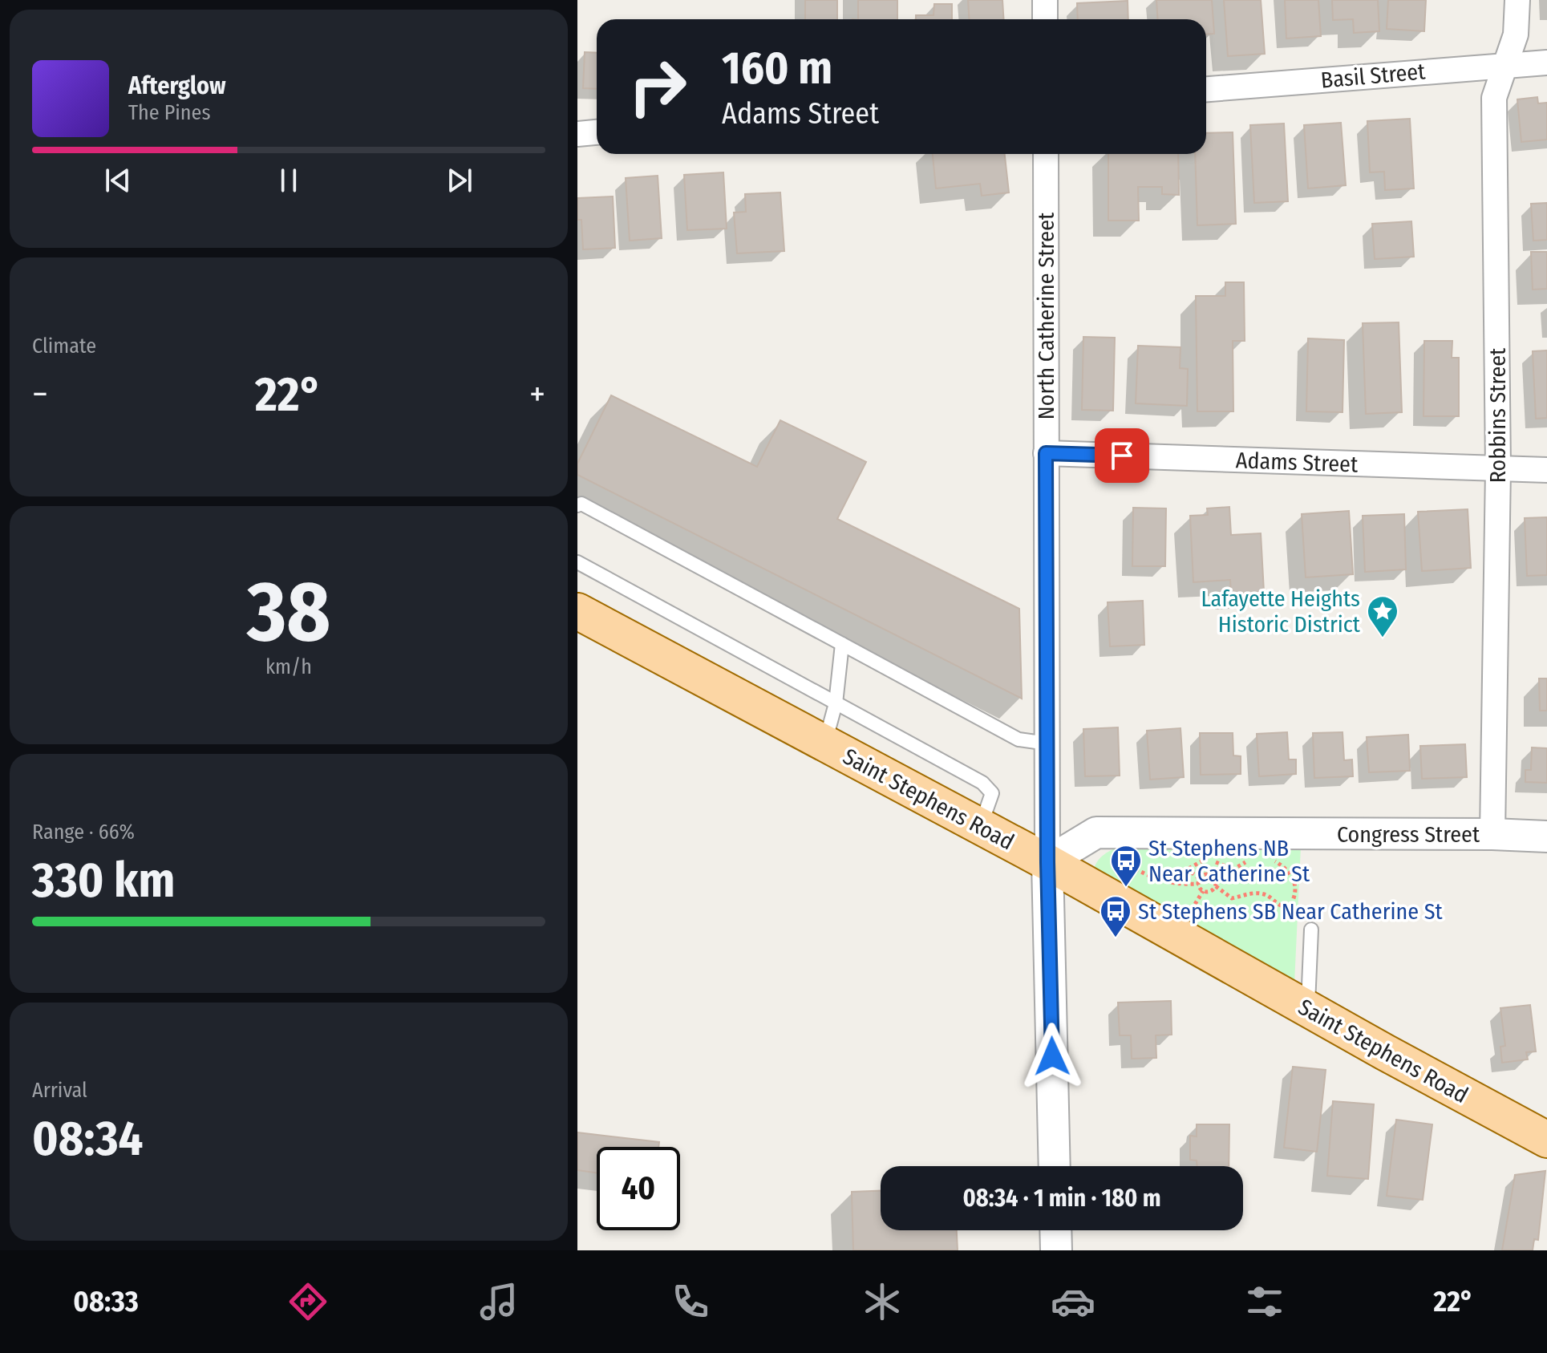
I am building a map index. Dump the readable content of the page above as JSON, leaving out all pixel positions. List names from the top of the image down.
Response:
{
  "streets": {
    "main road": ["Saint Stephens Road"],
    "street": [
      "Basil Street",
      "North Catherine Street",
      "Robbins Street",
      "Adams Street",
      "Congress Street"
    ]
  },
  "crossings": [
    ["Basil Street", "Robbins Street"],
    ["North Catherine Street", "Adams Street"],
    ["North Catherine Street", "Saint Stephens Road"],
    ["North Catherine Street", "Congress Street"],
    ["Robbins Street", "Adams Street"],
    ["Robbins Street", "Congress Street"],
    ["Saint Stephens Road", "Congress Street"]
  ],
  "places": {
    "place": ["Lafayette Heights Historic District"],
    "bus stop": ["St Stephens NB Near Catherine St", "St Stephens SB Near Catherine St"]
  },
  "page": {
    "turn": ["160 m", "Adams Street"],
    "song": ["Afterglow", "The Pines"],
    "tile": [
      "Climate",
      ["38", "km/h"],
      ["Range · 66%", "330 km"],
      ["Arrival", "08:34"]
    ],
    "heat": ["−", "22°", "+"],
    "limit": "40",
    "trip": "08:34 · 1 min · 180 m",
    "tabs": ["08:33", "22°"]
  }
}
